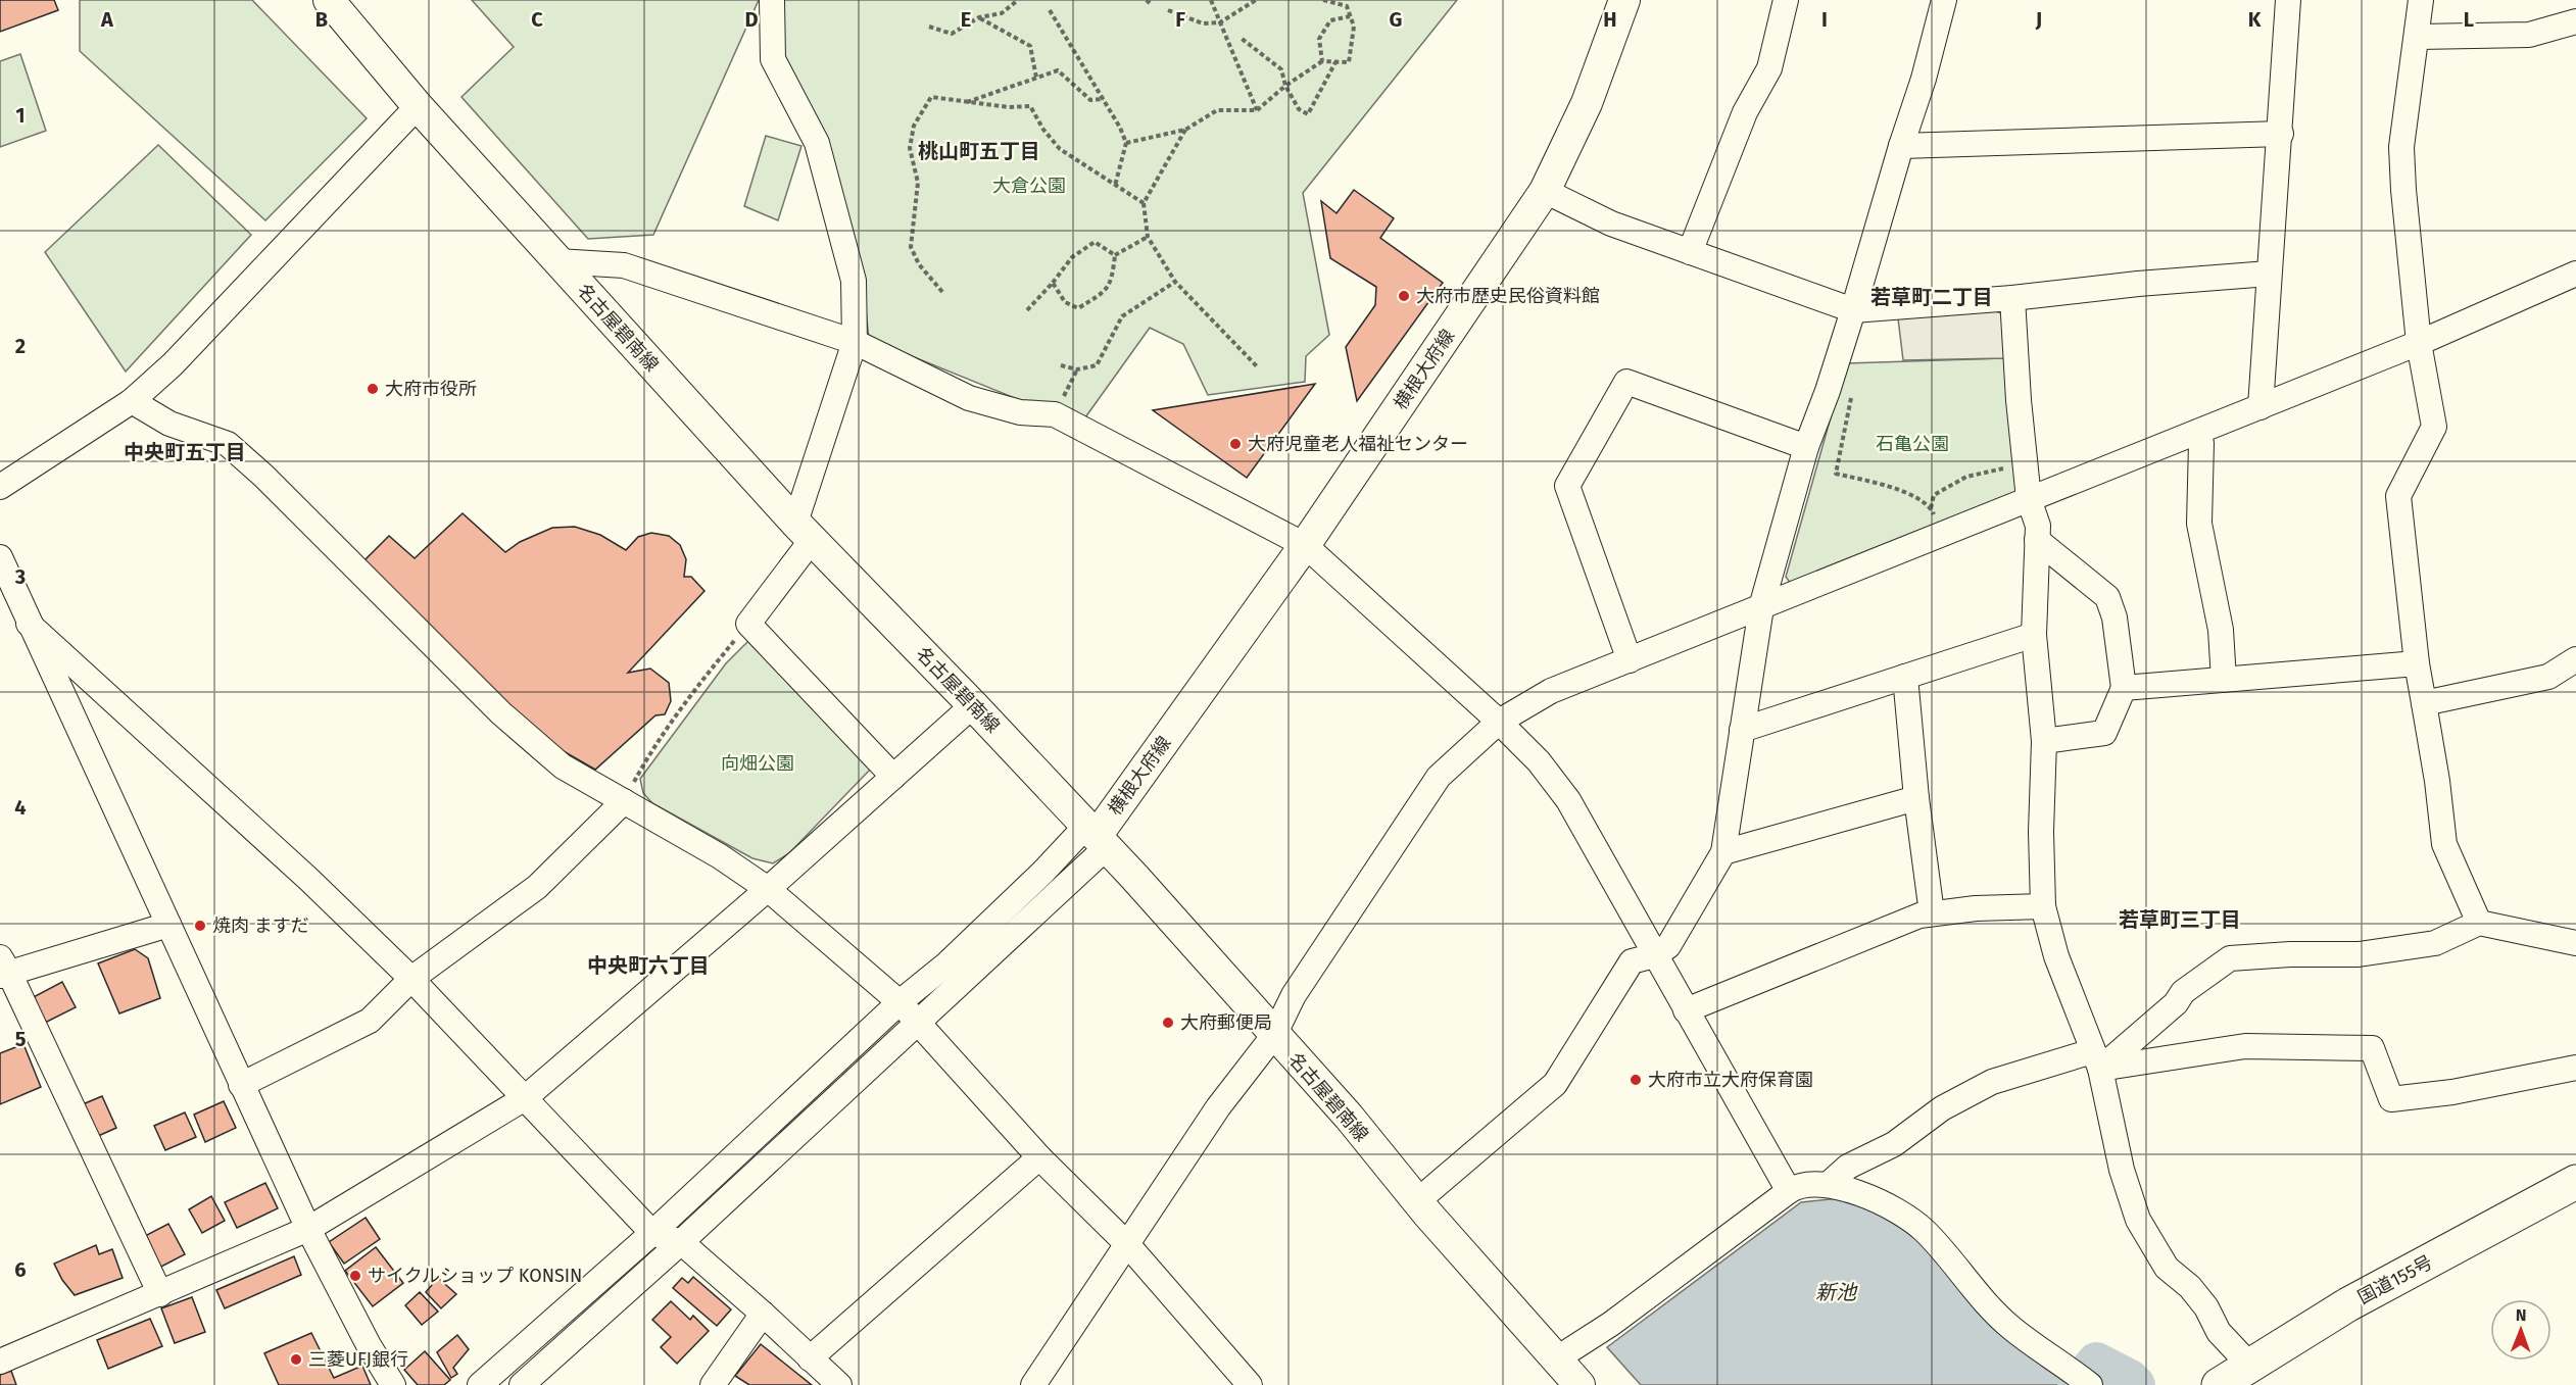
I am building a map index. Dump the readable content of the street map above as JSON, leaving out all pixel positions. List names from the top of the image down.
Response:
{
  "streets": {
    "highway": ["国道155号"],
    "main road": ["名古屋碧南線", "横根大府線"]
  },
  "crossings": [
    ["名古屋碧南線", "横根大府線"]
  ],
  "districts": [
    "桃山町五丁目",
    "若草町二丁目",
    "中央町五丁目",
    "若草町三丁目",
    "中央町六丁目"
  ],
  "water": ["新池"],
  "parks": ["大倉公園", "石亀公園", "向畑公園"],
  "places": [
    "大府市歴史民俗資料館",
    "大府市役所",
    "大府児童老人福祉センター",
    "焼肉 ますだ",
    "大府郵便局",
    "大府市立大府保育園",
    "サイクルショップ KONSIN",
    "三菱UFJ銀行"
  ],
  "north": "top",
  "grid": {
    "columns": [
      "A",
      "B",
      "C",
      "D",
      "E",
      "F",
      "G",
      "H",
      "I",
      "J",
      "K",
      "L"
    ],
    "rows": [
      "1",
      "2",
      "3",
      "4",
      "5",
      "6"
    ]
  }
}
